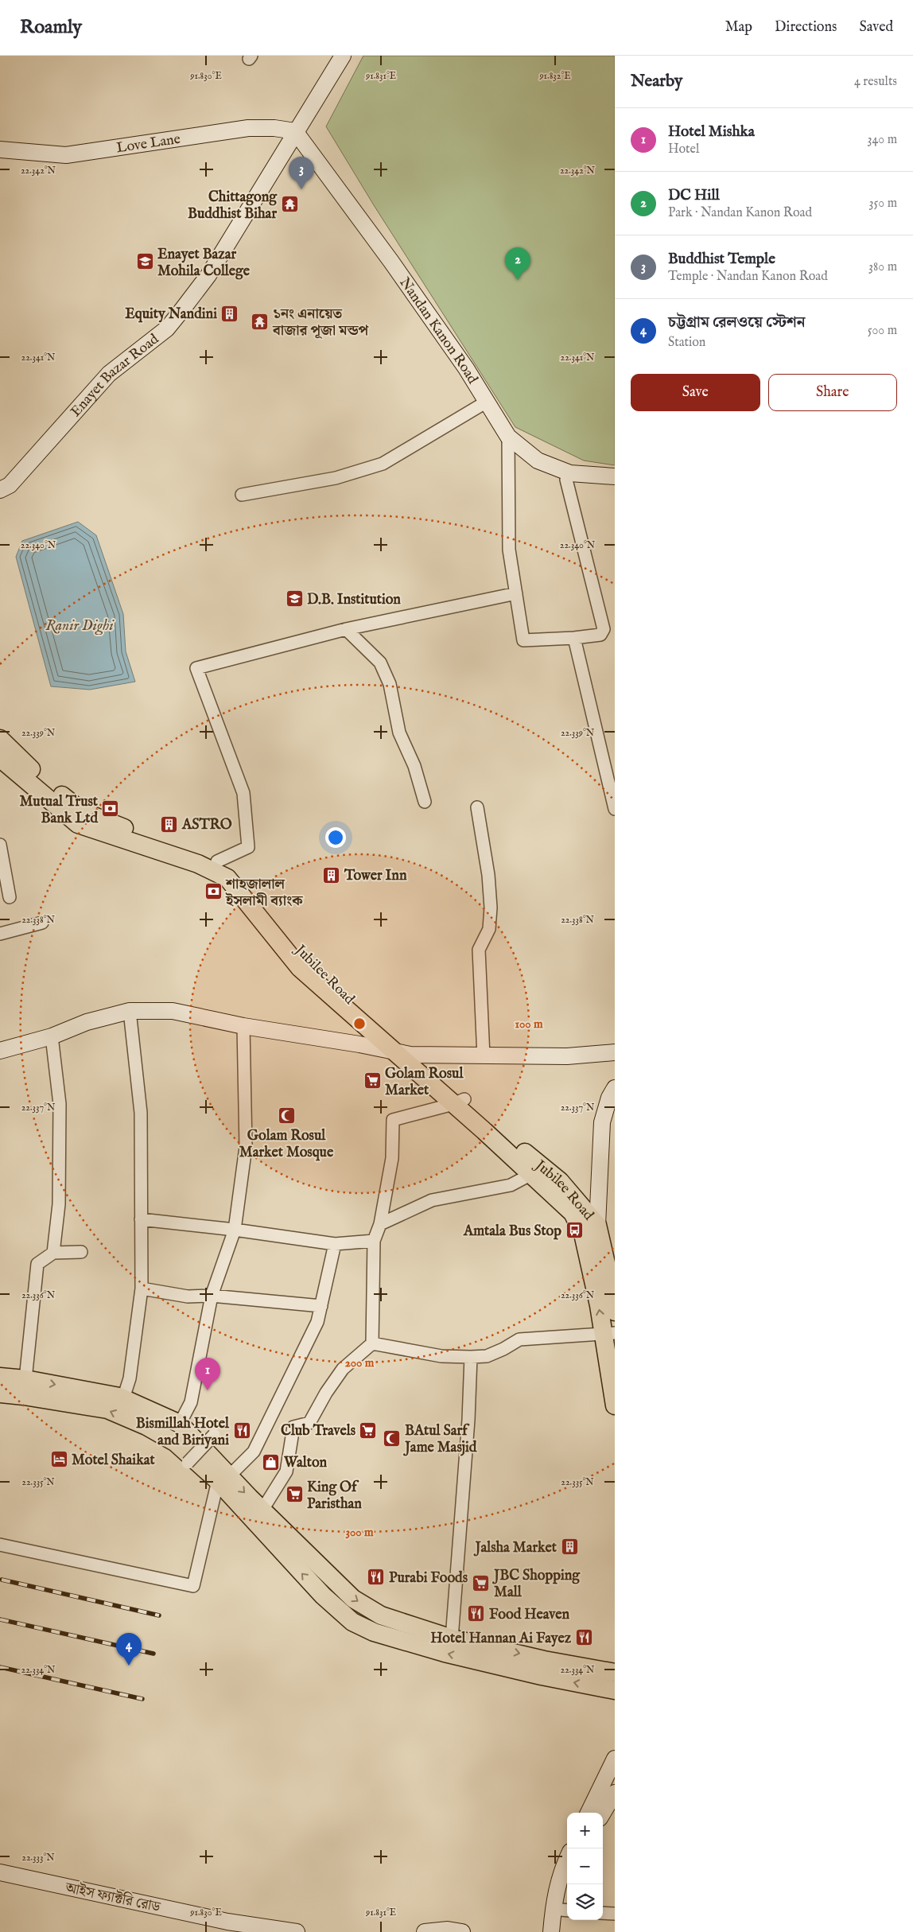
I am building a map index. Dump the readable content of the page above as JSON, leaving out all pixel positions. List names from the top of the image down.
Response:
{
  "streets": {
    "main road": ["Jubilee Road"],
    "street": [
      "Love Lane",
      "Nandan Kanon Road",
      "Enayet Bazar Road",
      "আইস ফ্যাক্টরি রোড"
    ]
  },
  "crossings": [
    ["Love Lane", "Nandan Kanon Road"],
    ["Love Lane", "Enayet Bazar Road"],
    ["Nandan Kanon Road", "Enayet Bazar Road"]
  ],
  "water": ["Ranir Dighi"],
  "places": {
    "temple": ["Chittagong Buddhist Bihar", "১নং এনায়েত বাজার পূজা মন্ডপ"],
    "school or university": ["Enayet Bazar Mohila College", "D.B. Institution"],
    "building": [
      "Equity Nandini",
      "ASTRO",
      "Tower Inn",
      "Jalsha Market"
    ],
    "bank": ["Mutual Trust Bank Ltd", "শাহজালাল ইসলামী ব্যাংক"],
    "supermarket": [
      "Golam Rosul Market",
      "Club Travels",
      "King Of Paristhan",
      "JBC Shopping Mall"
    ],
    "mosque": ["Golam Rosul Market Mosque", "BAtul Sarf Jame Masjid"],
    "bus stop": ["Amtala Bus Stop"],
    "restaurant": [
      "Bismillah Hotel and Biriyani",
      "Purabi Foods",
      "Food Heaven",
      "Hotel Hannan Ai Fayez"
    ],
    "hotel": ["Motel Shaikat"],
    "shop": ["Walton"]
  },
  "page": {
    "header": "Roamly",
    "nav": ["Map", "Directions", "Saved"],
    "heading": ["Nearby", "4 results"],
    "list": [
      {
        "mark": "1",
        "name": "Hotel Mishka",
        "note": "Hotel",
        "value": "340 m"
      },
      {
        "mark": "2",
        "name": "DC Hill",
        "note": "Park · Nandan Kanon Road",
        "value": "350 m"
      },
      {
        "mark": "3",
        "name": "Buddhist Temple",
        "note": "Temple · Nandan Kanon Road",
        "value": "380 m"
      },
      {
        "mark": "4",
        "name": "চট্টগ্রাম রেলওয়ে স্টেশন",
        "note": "Station",
        "value": "500 m"
      }
    ],
    "pins": [
      "3",
      "2",
      "1",
      "4"
    ],
    "buttons": ["Save", "Share"],
    "map_buttons": ["+", "−"]
  },
  "coordinates": [
    "91.830°E",
    "91.831°E",
    "91.832°E",
    "22.342°N",
    "22.341°N",
    "22.340°N",
    "22.339°N",
    "22.338°N",
    "22.337°N",
    "22.336°N",
    "22.335°N",
    "22.334°N",
    "22.333°N"
  ],
  "rings": ["100 m", "200 m", "300 m"]
}
